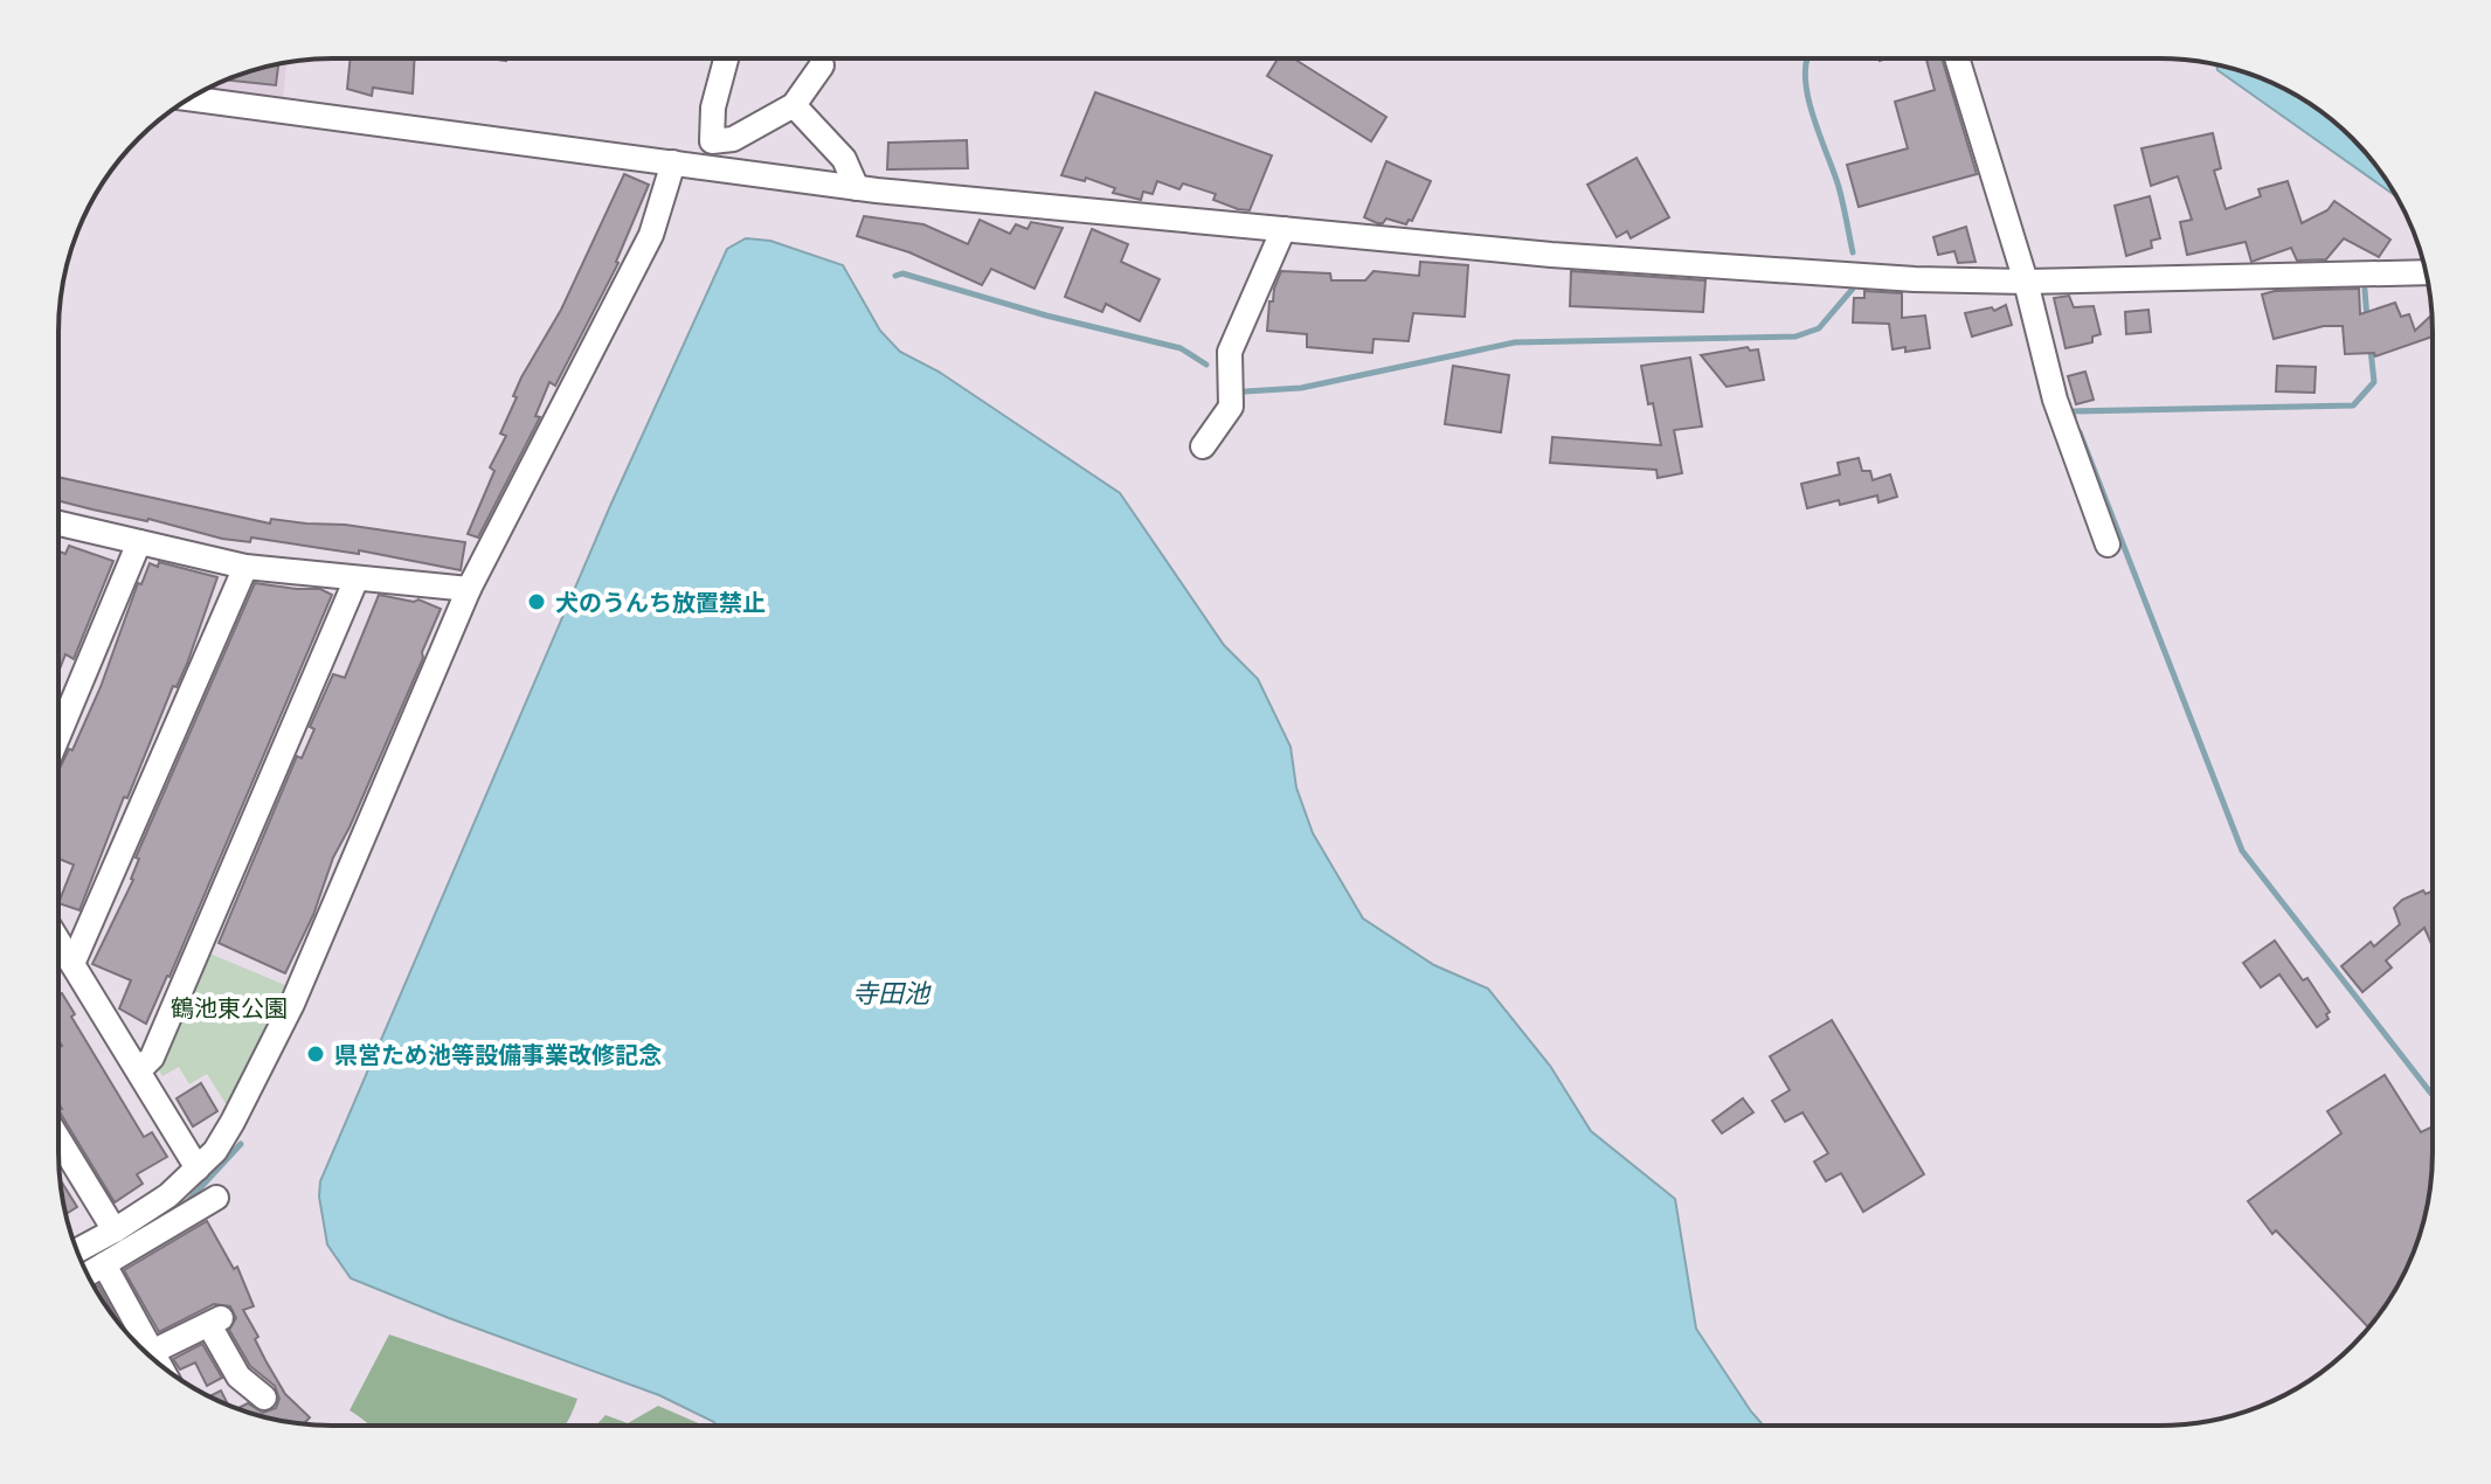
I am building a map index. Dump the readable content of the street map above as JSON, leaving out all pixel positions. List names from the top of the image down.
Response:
{
  "water": ["寺田池"],
  "parks": ["鶴池東公園"],
  "places": ["犬のうんち放置禁止", "県営ため池等設備事業改修記念"]
}
